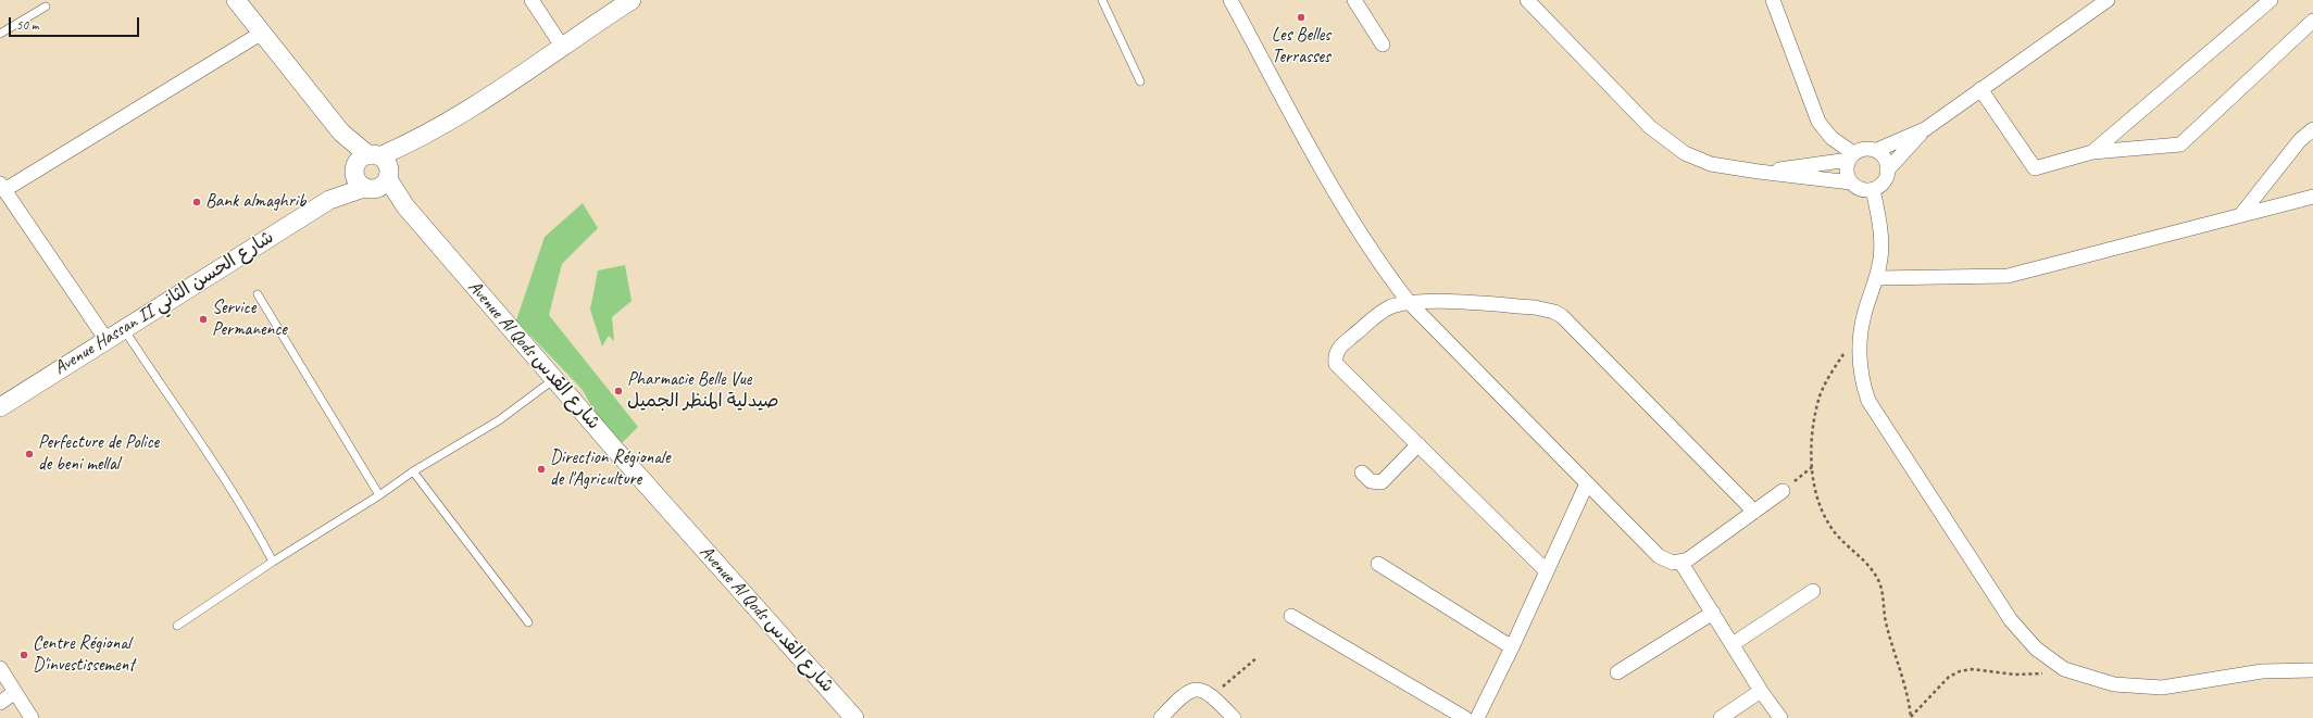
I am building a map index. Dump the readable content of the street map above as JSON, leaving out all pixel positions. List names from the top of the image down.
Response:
{
  "streets": {
    "street": ["Avenue Hassan II شارع الحسن الثاني", "Avenue Al Qods شارع القدس"]
  },
  "crossings": [
    ["Avenue Hassan II شارع الحسن الثاني", "Avenue Al Qods شارع القدس"]
  ],
  "places": [
    "Les Belles Terrasses",
    "Bank almaghrib",
    "Service Permanence",
    "Pharmacie Belle Vue صيدلية المنظر الجميل",
    "Perfecture de Police de beni mellal",
    "Direction Régionale de l'Agriculture",
    "Centre Régional D'investissement"
  ],
  "scale_bar": "50 m"
}
